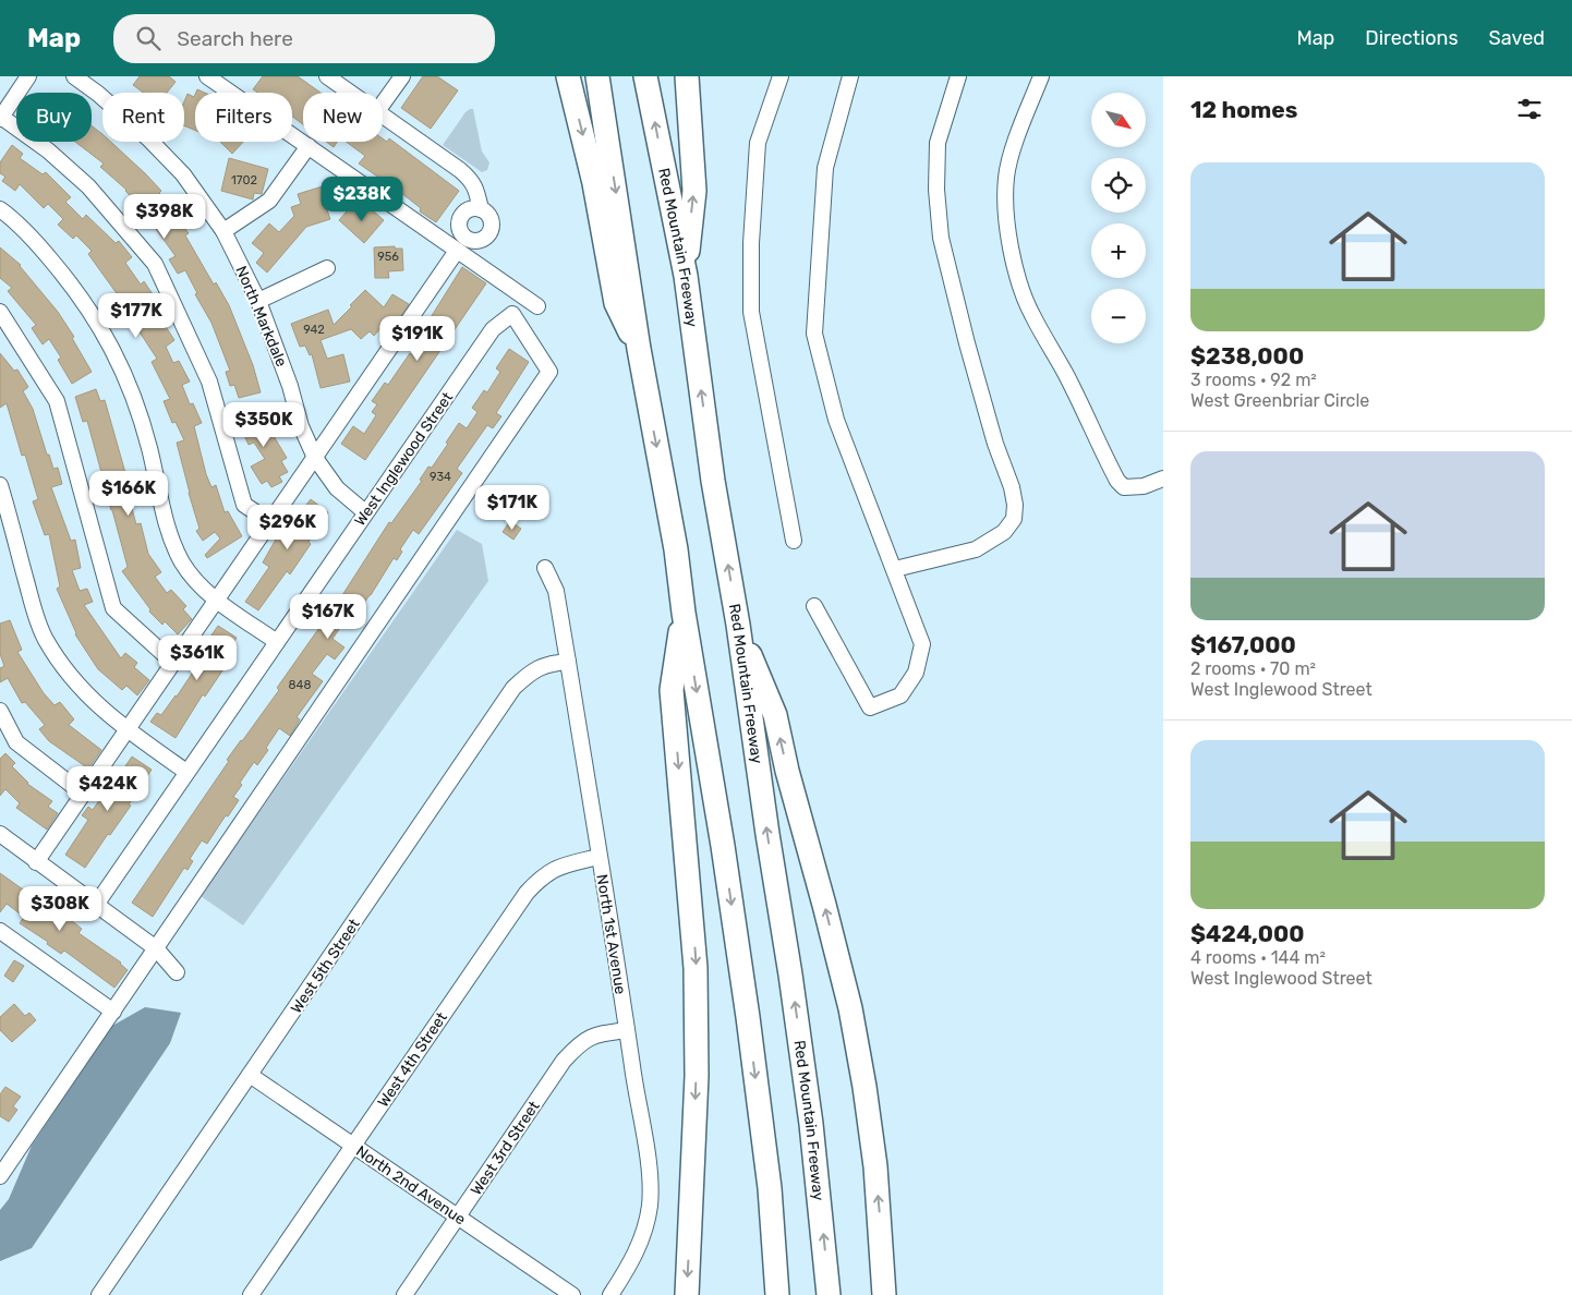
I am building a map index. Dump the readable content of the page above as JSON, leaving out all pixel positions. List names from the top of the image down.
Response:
{
  "streets": {
    "highway": ["Red Mountain Freeway"],
    "street": [
      "North Markdale",
      "West Inglewood Street",
      "North 1st Avenue",
      "West 5th Street",
      "West 4th Street",
      "West 3rd Street",
      "North 2nd Avenue"
    ]
  },
  "crossings": [
    ["North Markdale", "West Inglewood Street"],
    ["North 1st Avenue", "West 5th Street"],
    ["North 1st Avenue", "West 4th Street"],
    ["North 1st Avenue", "West 3rd Street"],
    ["West 5th Street", "North 2nd Avenue"],
    ["West 4th Street", "North 2nd Avenue"],
    ["West 3rd Street", "North 2nd Avenue"]
  ],
  "house_numbers": [
    "1702",
    "956",
    "942",
    "934",
    "848"
  ],
  "north": "bottom right",
  "page": {
    "header": "Map",
    "search": "Search here",
    "nav": ["Map", "Directions", "Saved"],
    "heading": "12 homes",
    "map_buttons": ["+", "−"],
    "chip": [
      "Buy",
      "Rent",
      "Filters",
      "New"
    ],
    "list": [
      {
        "name": "$238,000",
        "note": "3 rooms · 92 m² · West Greenbriar Circle"
      },
      {
        "name": "$167,000",
        "note": "2 rooms · 70 m² · West Inglewood Street"
      },
      {
        "name": "$424,000",
        "note": "4 rooms · 144 m² · West Inglewood Street"
      }
    ],
    "price": [
      "$238K",
      "$398K",
      "$177K",
      "$191K",
      "$350K",
      "$166K",
      "$171K",
      "$296K",
      "$167K",
      "$361K",
      "$424K",
      "$308K"
    ]
  }
}
